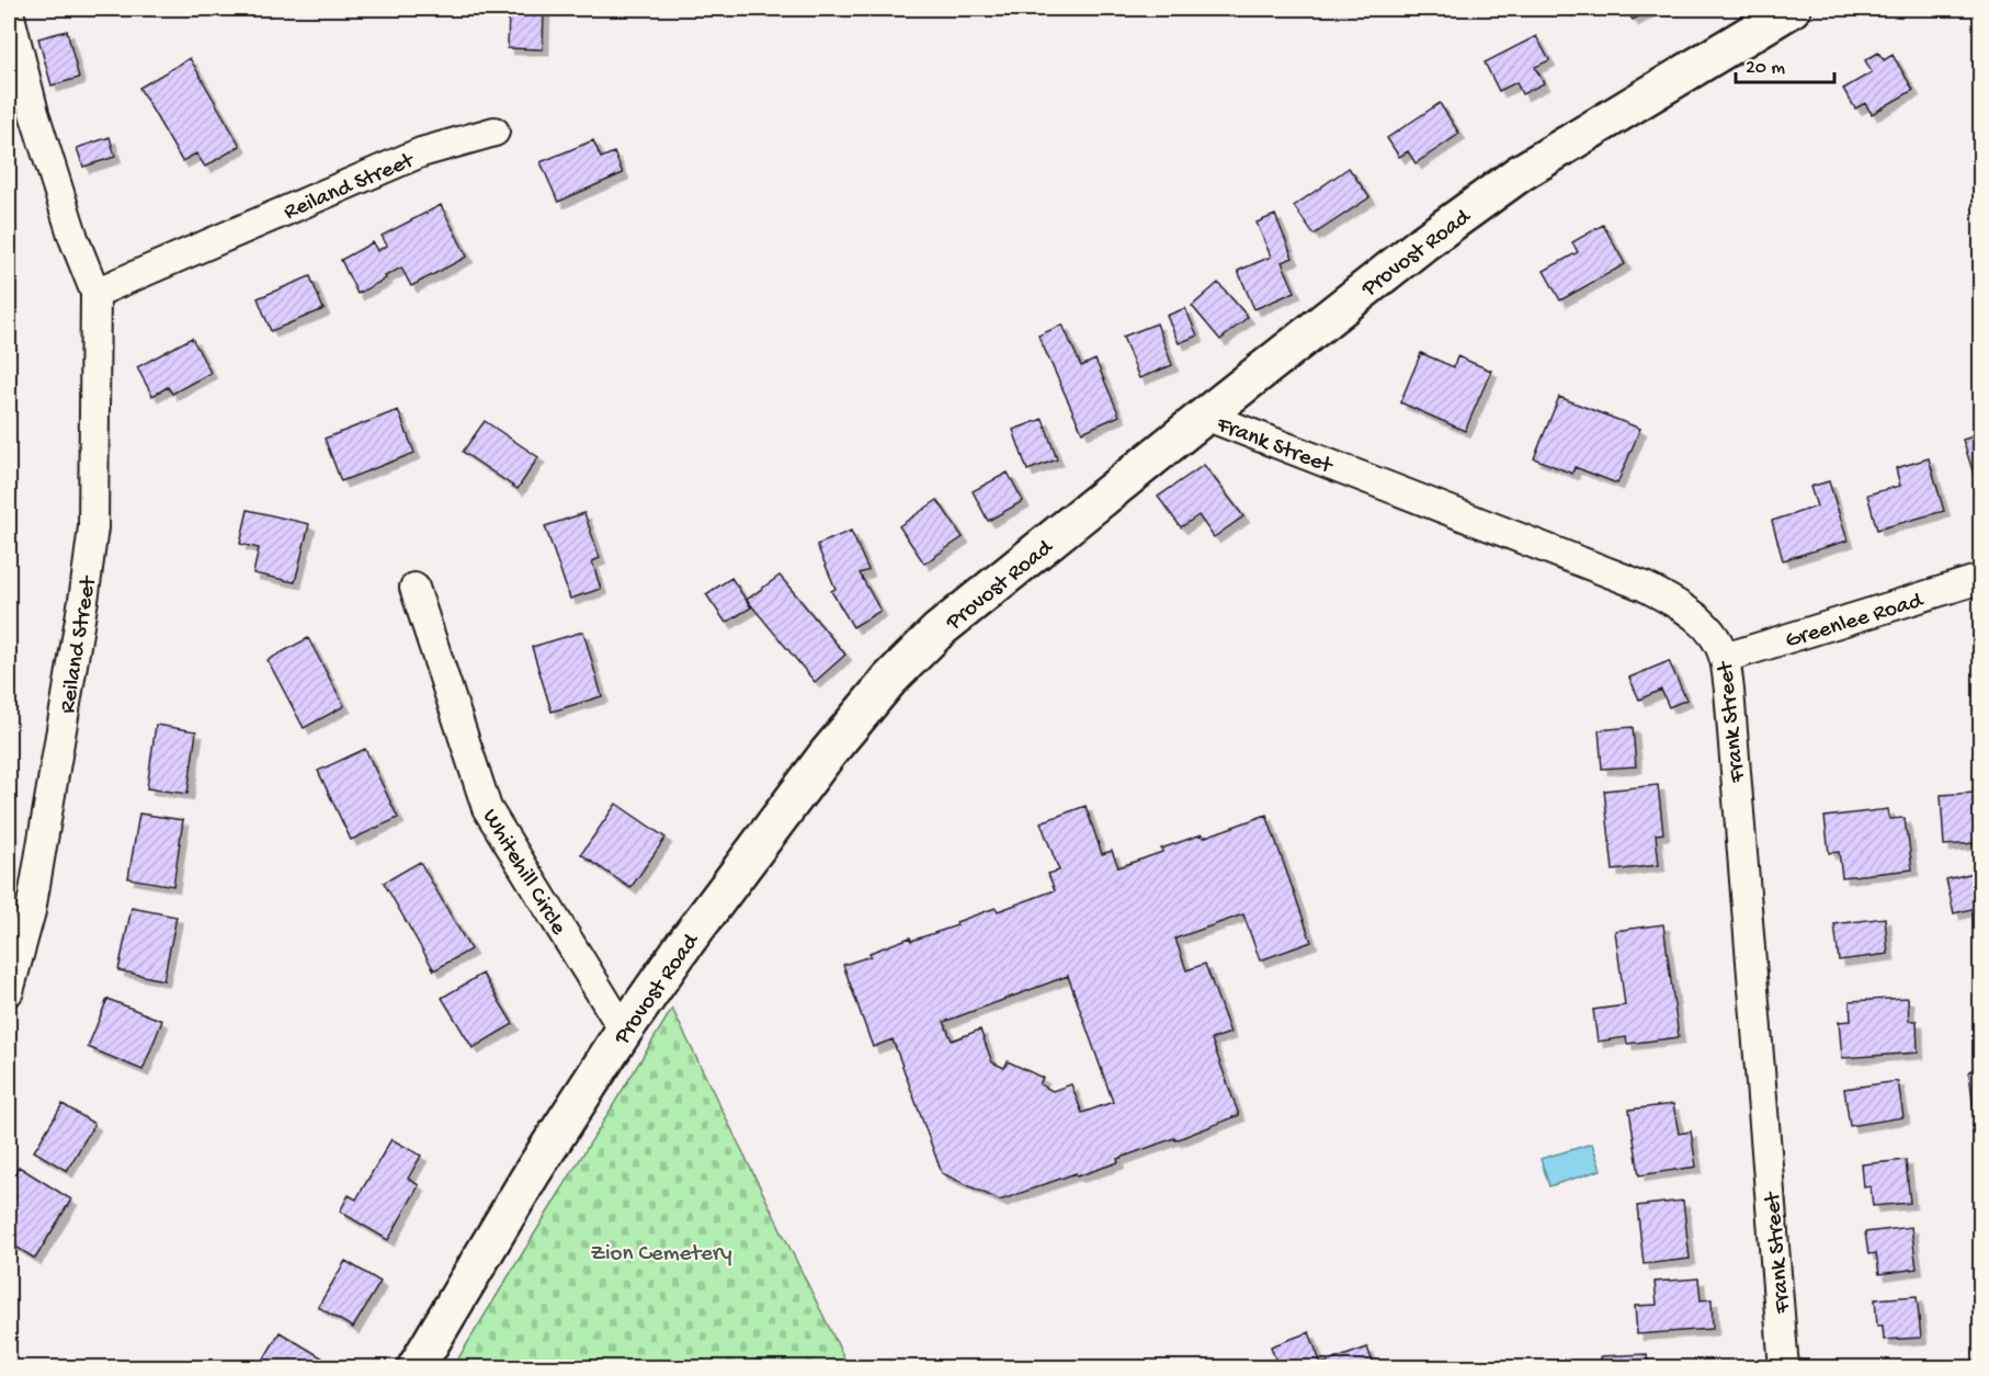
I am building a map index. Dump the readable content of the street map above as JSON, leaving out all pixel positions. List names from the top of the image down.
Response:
{
  "streets": {
    "street": [
      "Reiland Street",
      "Provost Road",
      "Frank Street",
      "Greenlee Road",
      "Whitehill Circle"
    ]
  },
  "crossings": [
    ["Provost Road", "Frank Street"],
    ["Provost Road", "Whitehill Circle"],
    ["Frank Street", "Greenlee Road"]
  ],
  "parks": ["Zion Cemetery"],
  "scale_bar": "20 m"
}
